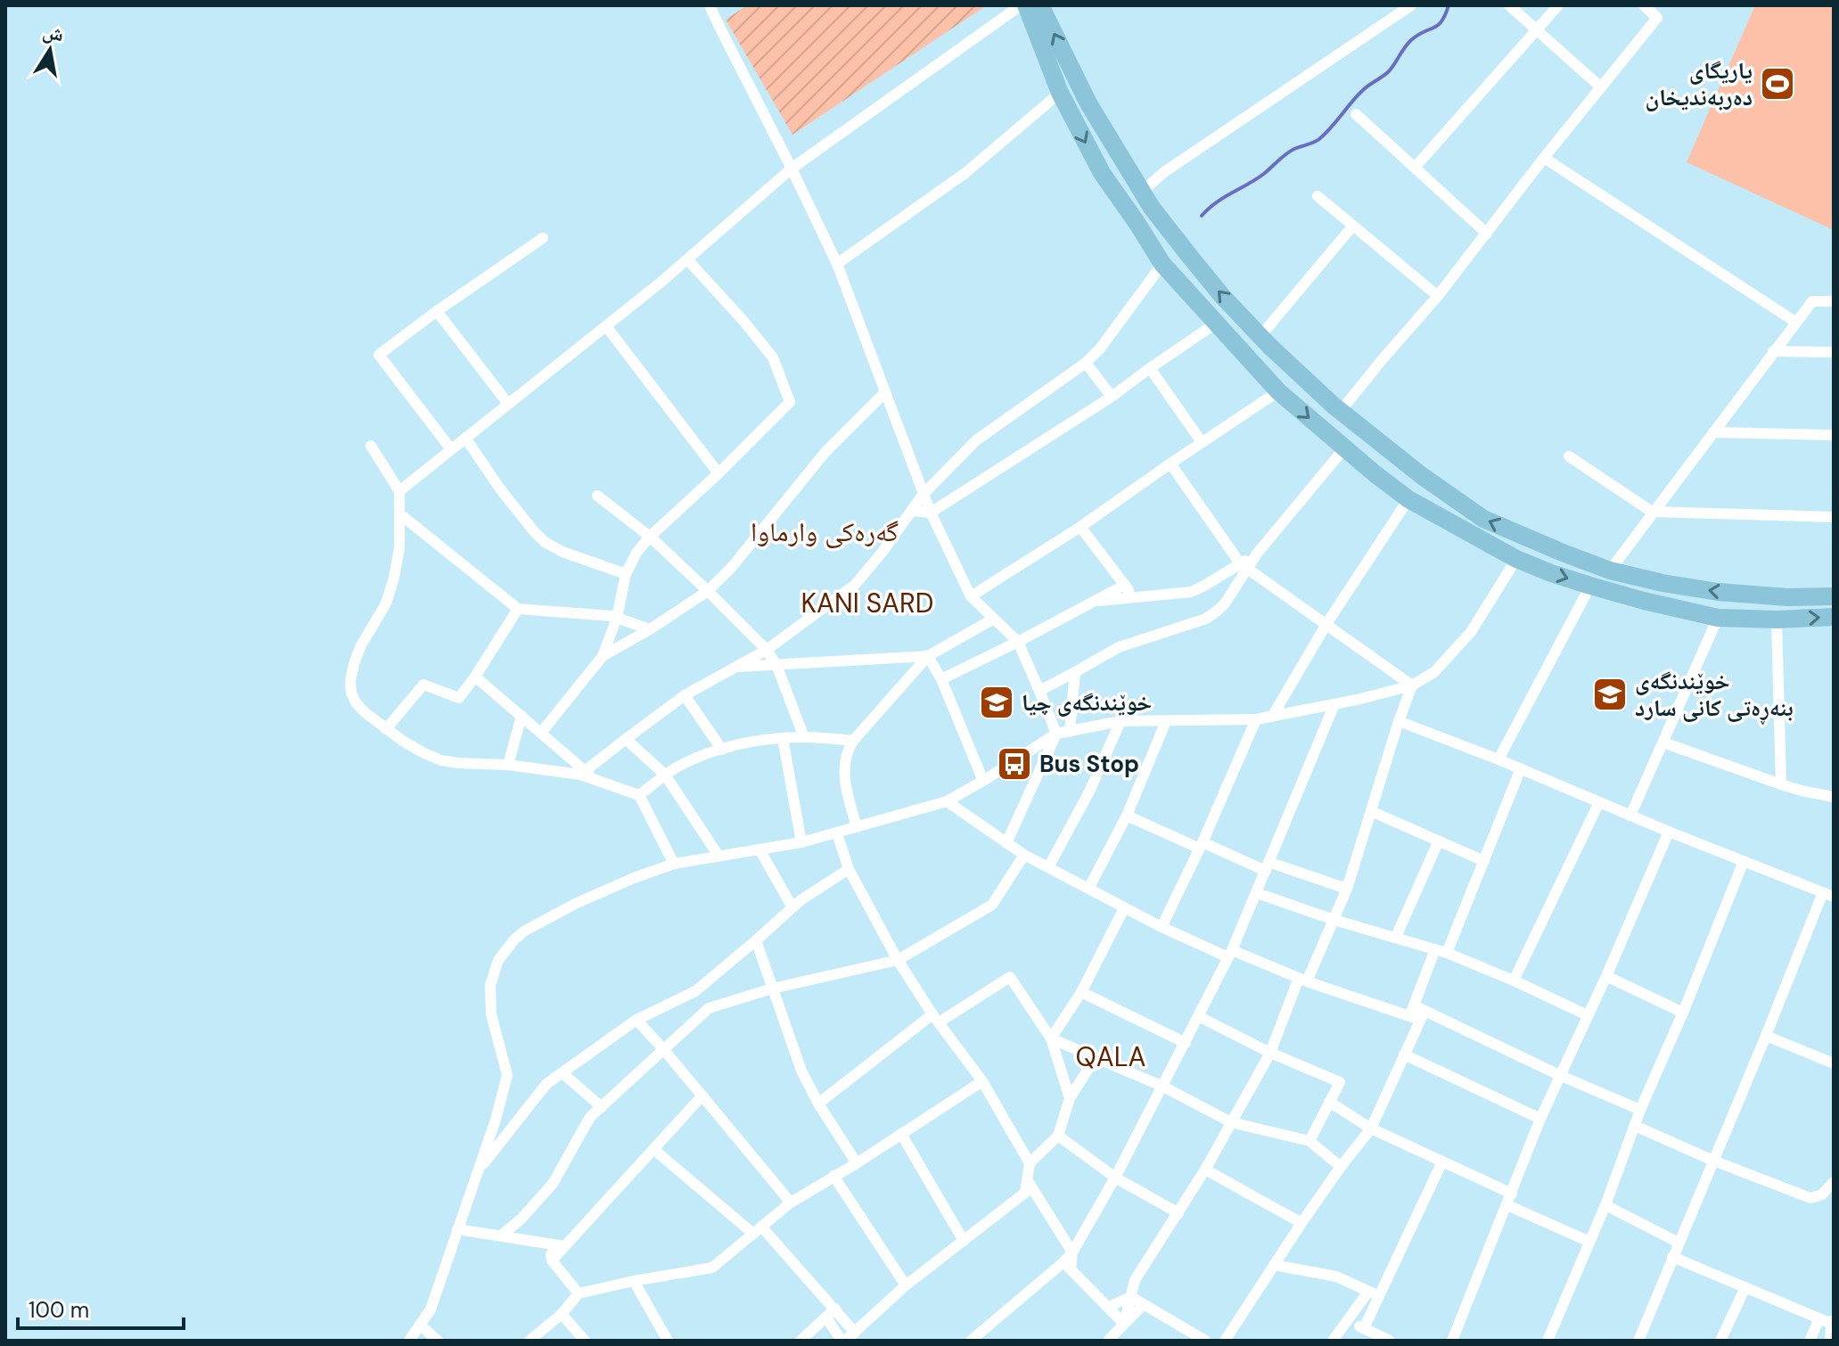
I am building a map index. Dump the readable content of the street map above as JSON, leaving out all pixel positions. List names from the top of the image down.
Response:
{
  "districts": ["گەرەکی وارماوا", "KANI SARD", "QALA"],
  "places": {
    "sports": ["یاریگاى ده‌ربه‌ندیخان"],
    "school or university": ["خوێندنگەی بنەڕەتی کانی سارد", "خوێندنگەی چیا"],
    "bus stop": ["Bus Stop"]
  },
  "scale_bar": "100 m",
  "north": "top"
}
